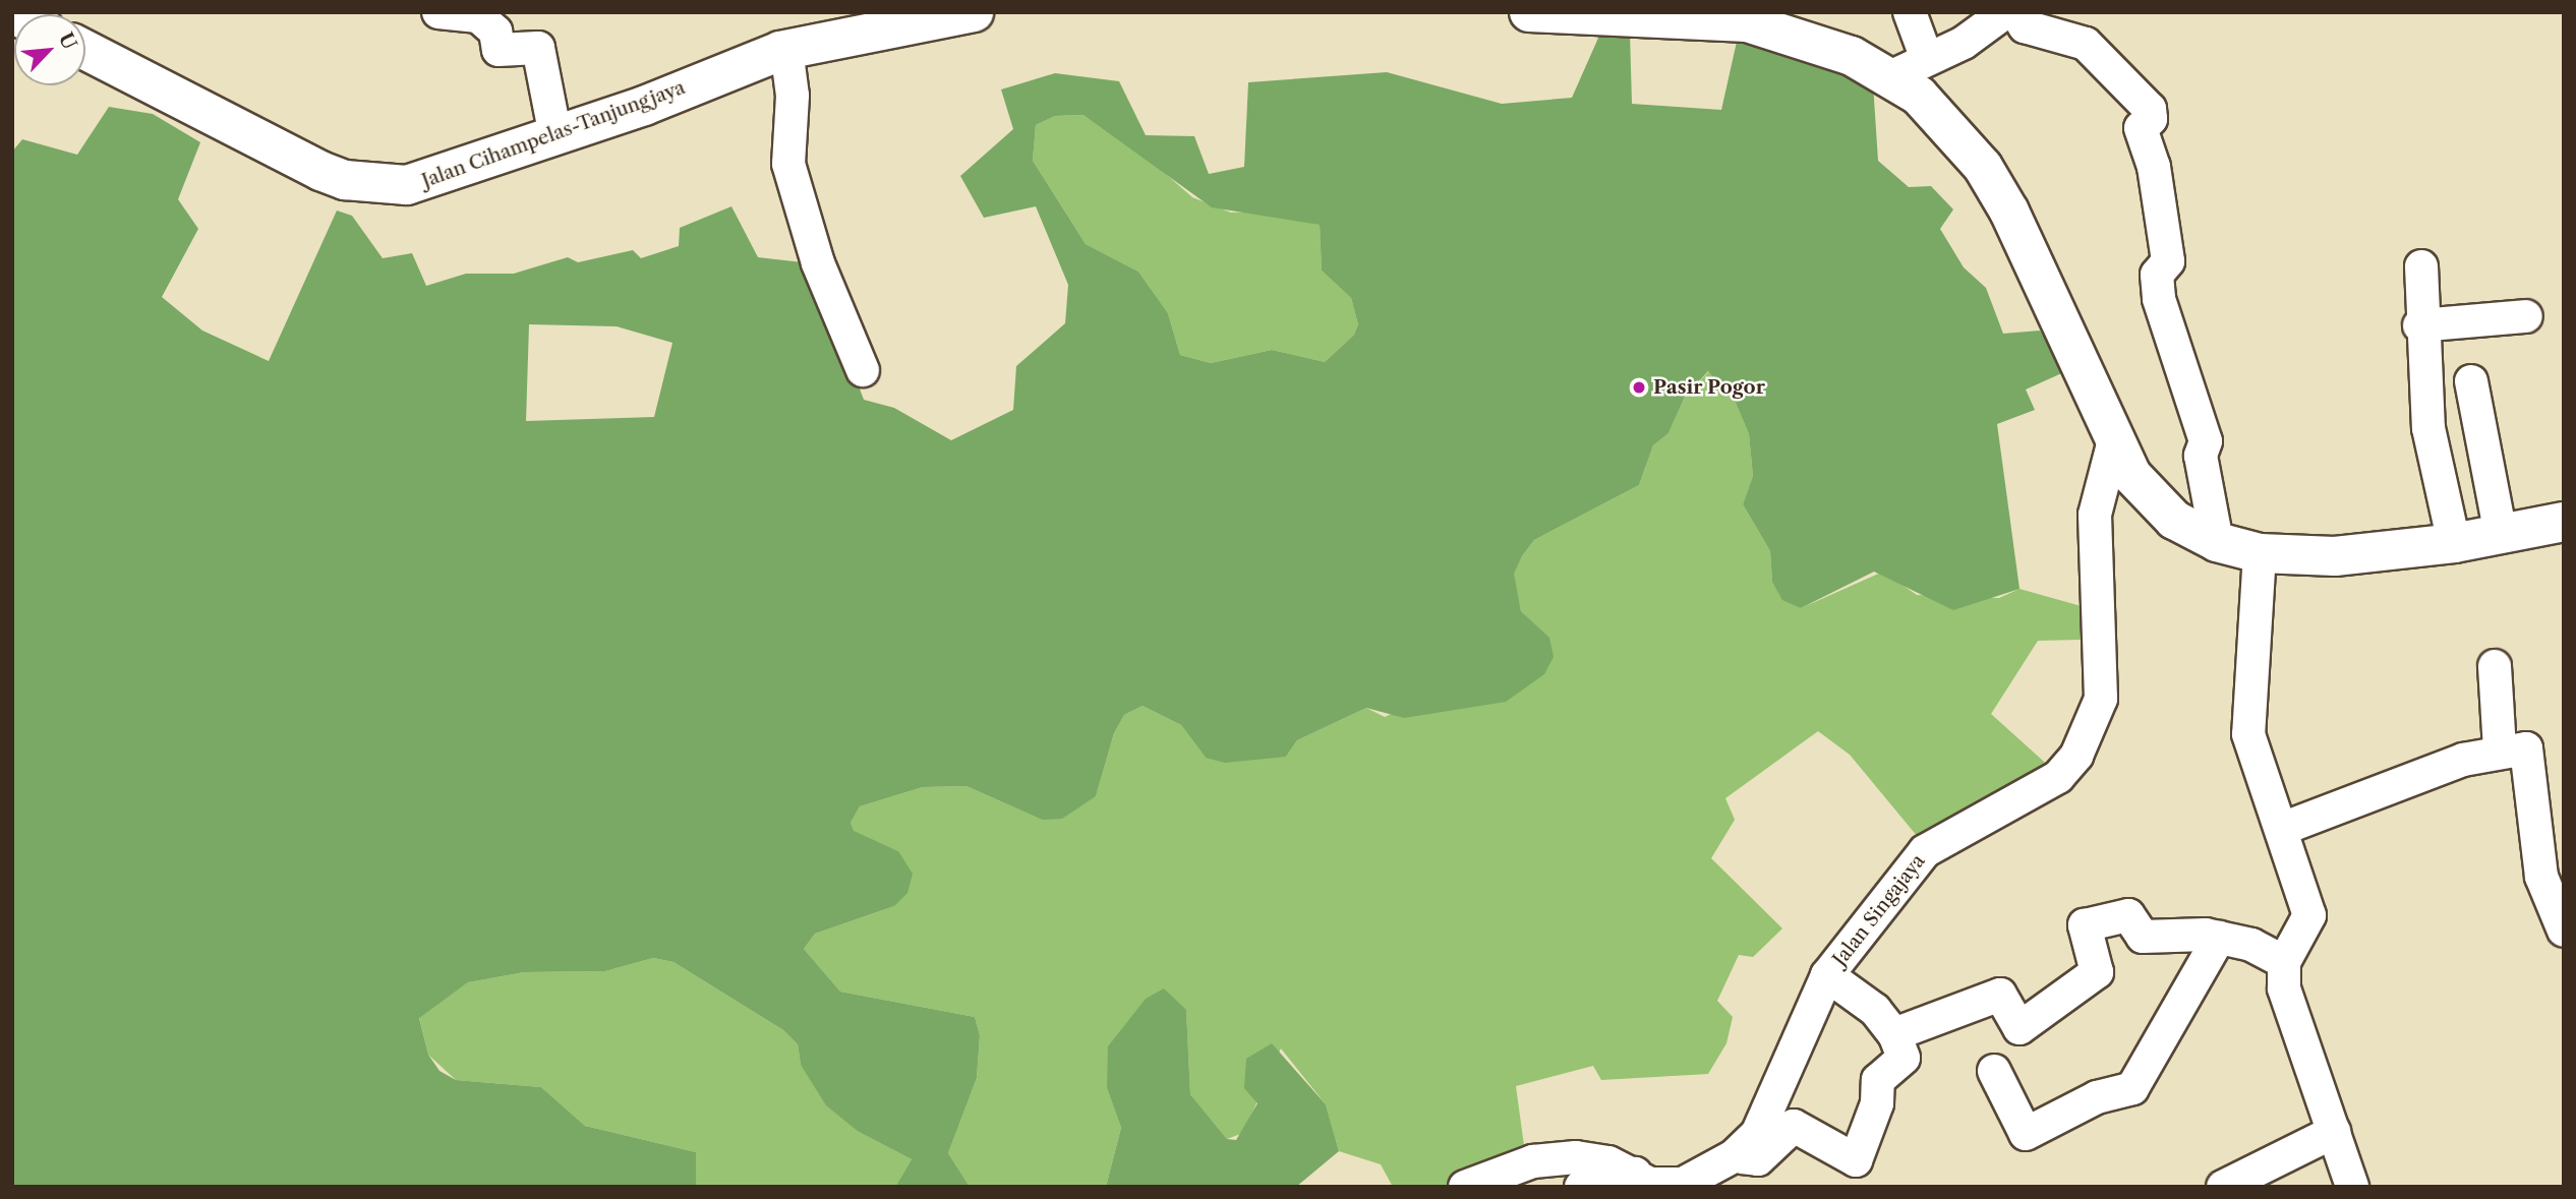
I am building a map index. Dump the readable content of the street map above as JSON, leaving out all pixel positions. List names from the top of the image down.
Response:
{
  "streets": {
    "main road": ["Jalan Cihampelas-Tanjungjaya"],
    "street": ["Jalan Singajaya"]
  },
  "places": ["Pasir Pogor"],
  "north": "top right"
}
